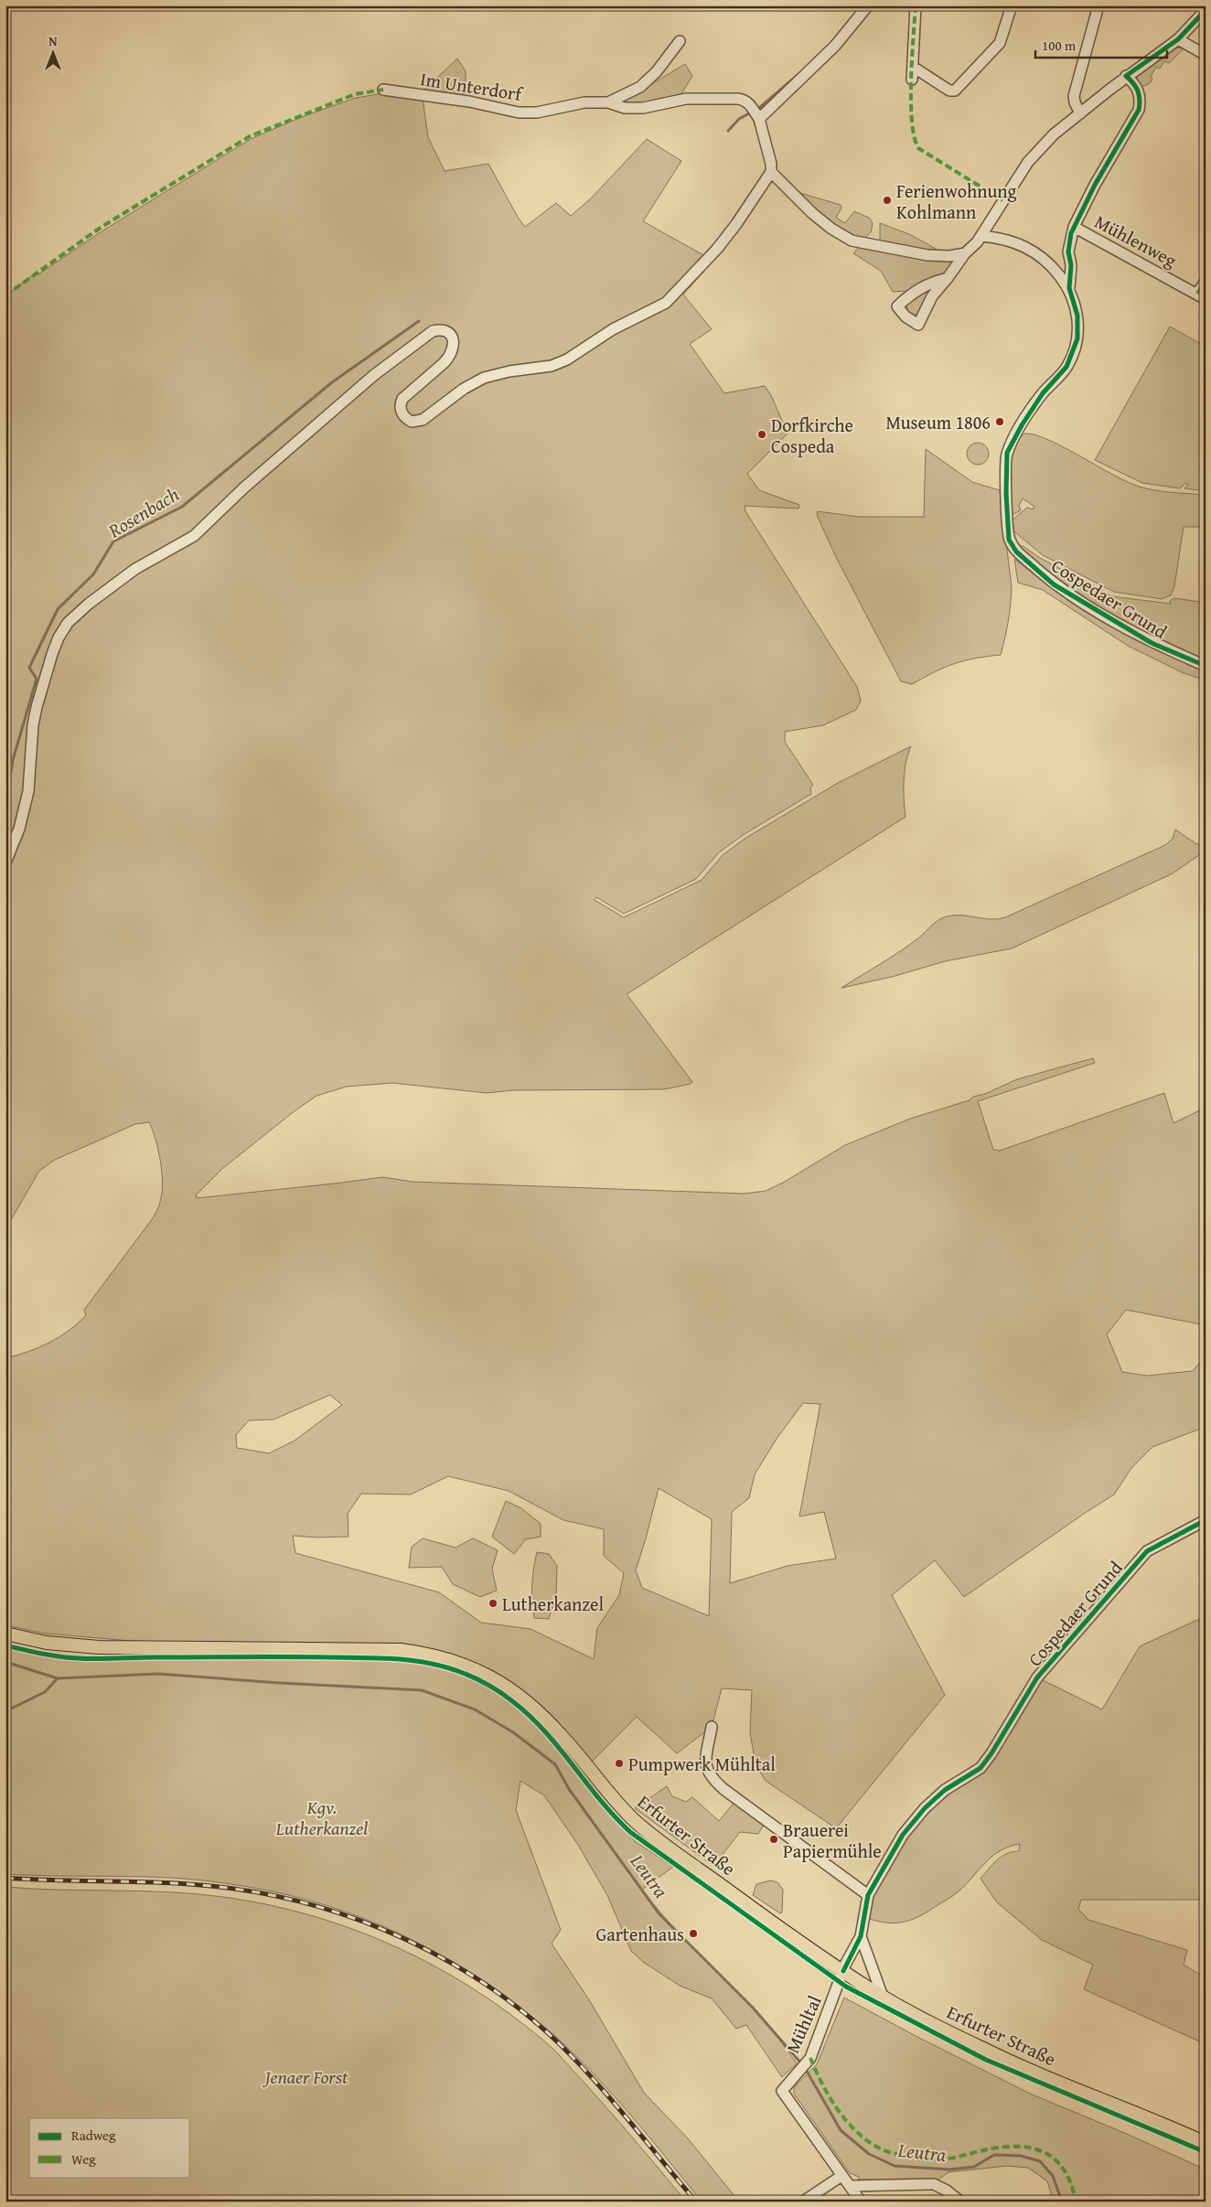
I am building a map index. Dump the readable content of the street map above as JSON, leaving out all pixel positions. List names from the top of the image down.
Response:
{
  "streets": {
    "main road": ["Erfurter Straße"],
    "street": [
      "Im Unterdorf",
      "Mühlenweg",
      "Cospedaer Grund",
      "Mühltal"
    ]
  },
  "crossings": [
    ["Cospedaer Grund", "Erfurter Straße"],
    ["Cospedaer Grund", "Mühltal"],
    ["Erfurter Straße", "Mühltal"]
  ],
  "water": ["Rosenbach", "Leutra"],
  "parks": ["Kgv. Lutherkanzel", "Jenaer Forst"],
  "places": [
    "Ferienwohnung Kohlmann",
    "Museum 1806",
    "Dorfkirche Cospeda",
    "Lutherkanzel",
    "Pumpwerk Mühltal",
    "Brauerei Papiermühle",
    "Gartenhaus"
  ],
  "legend": ["Radweg", "Weg"],
  "scale_bar": "100 m",
  "north": "top"
}
